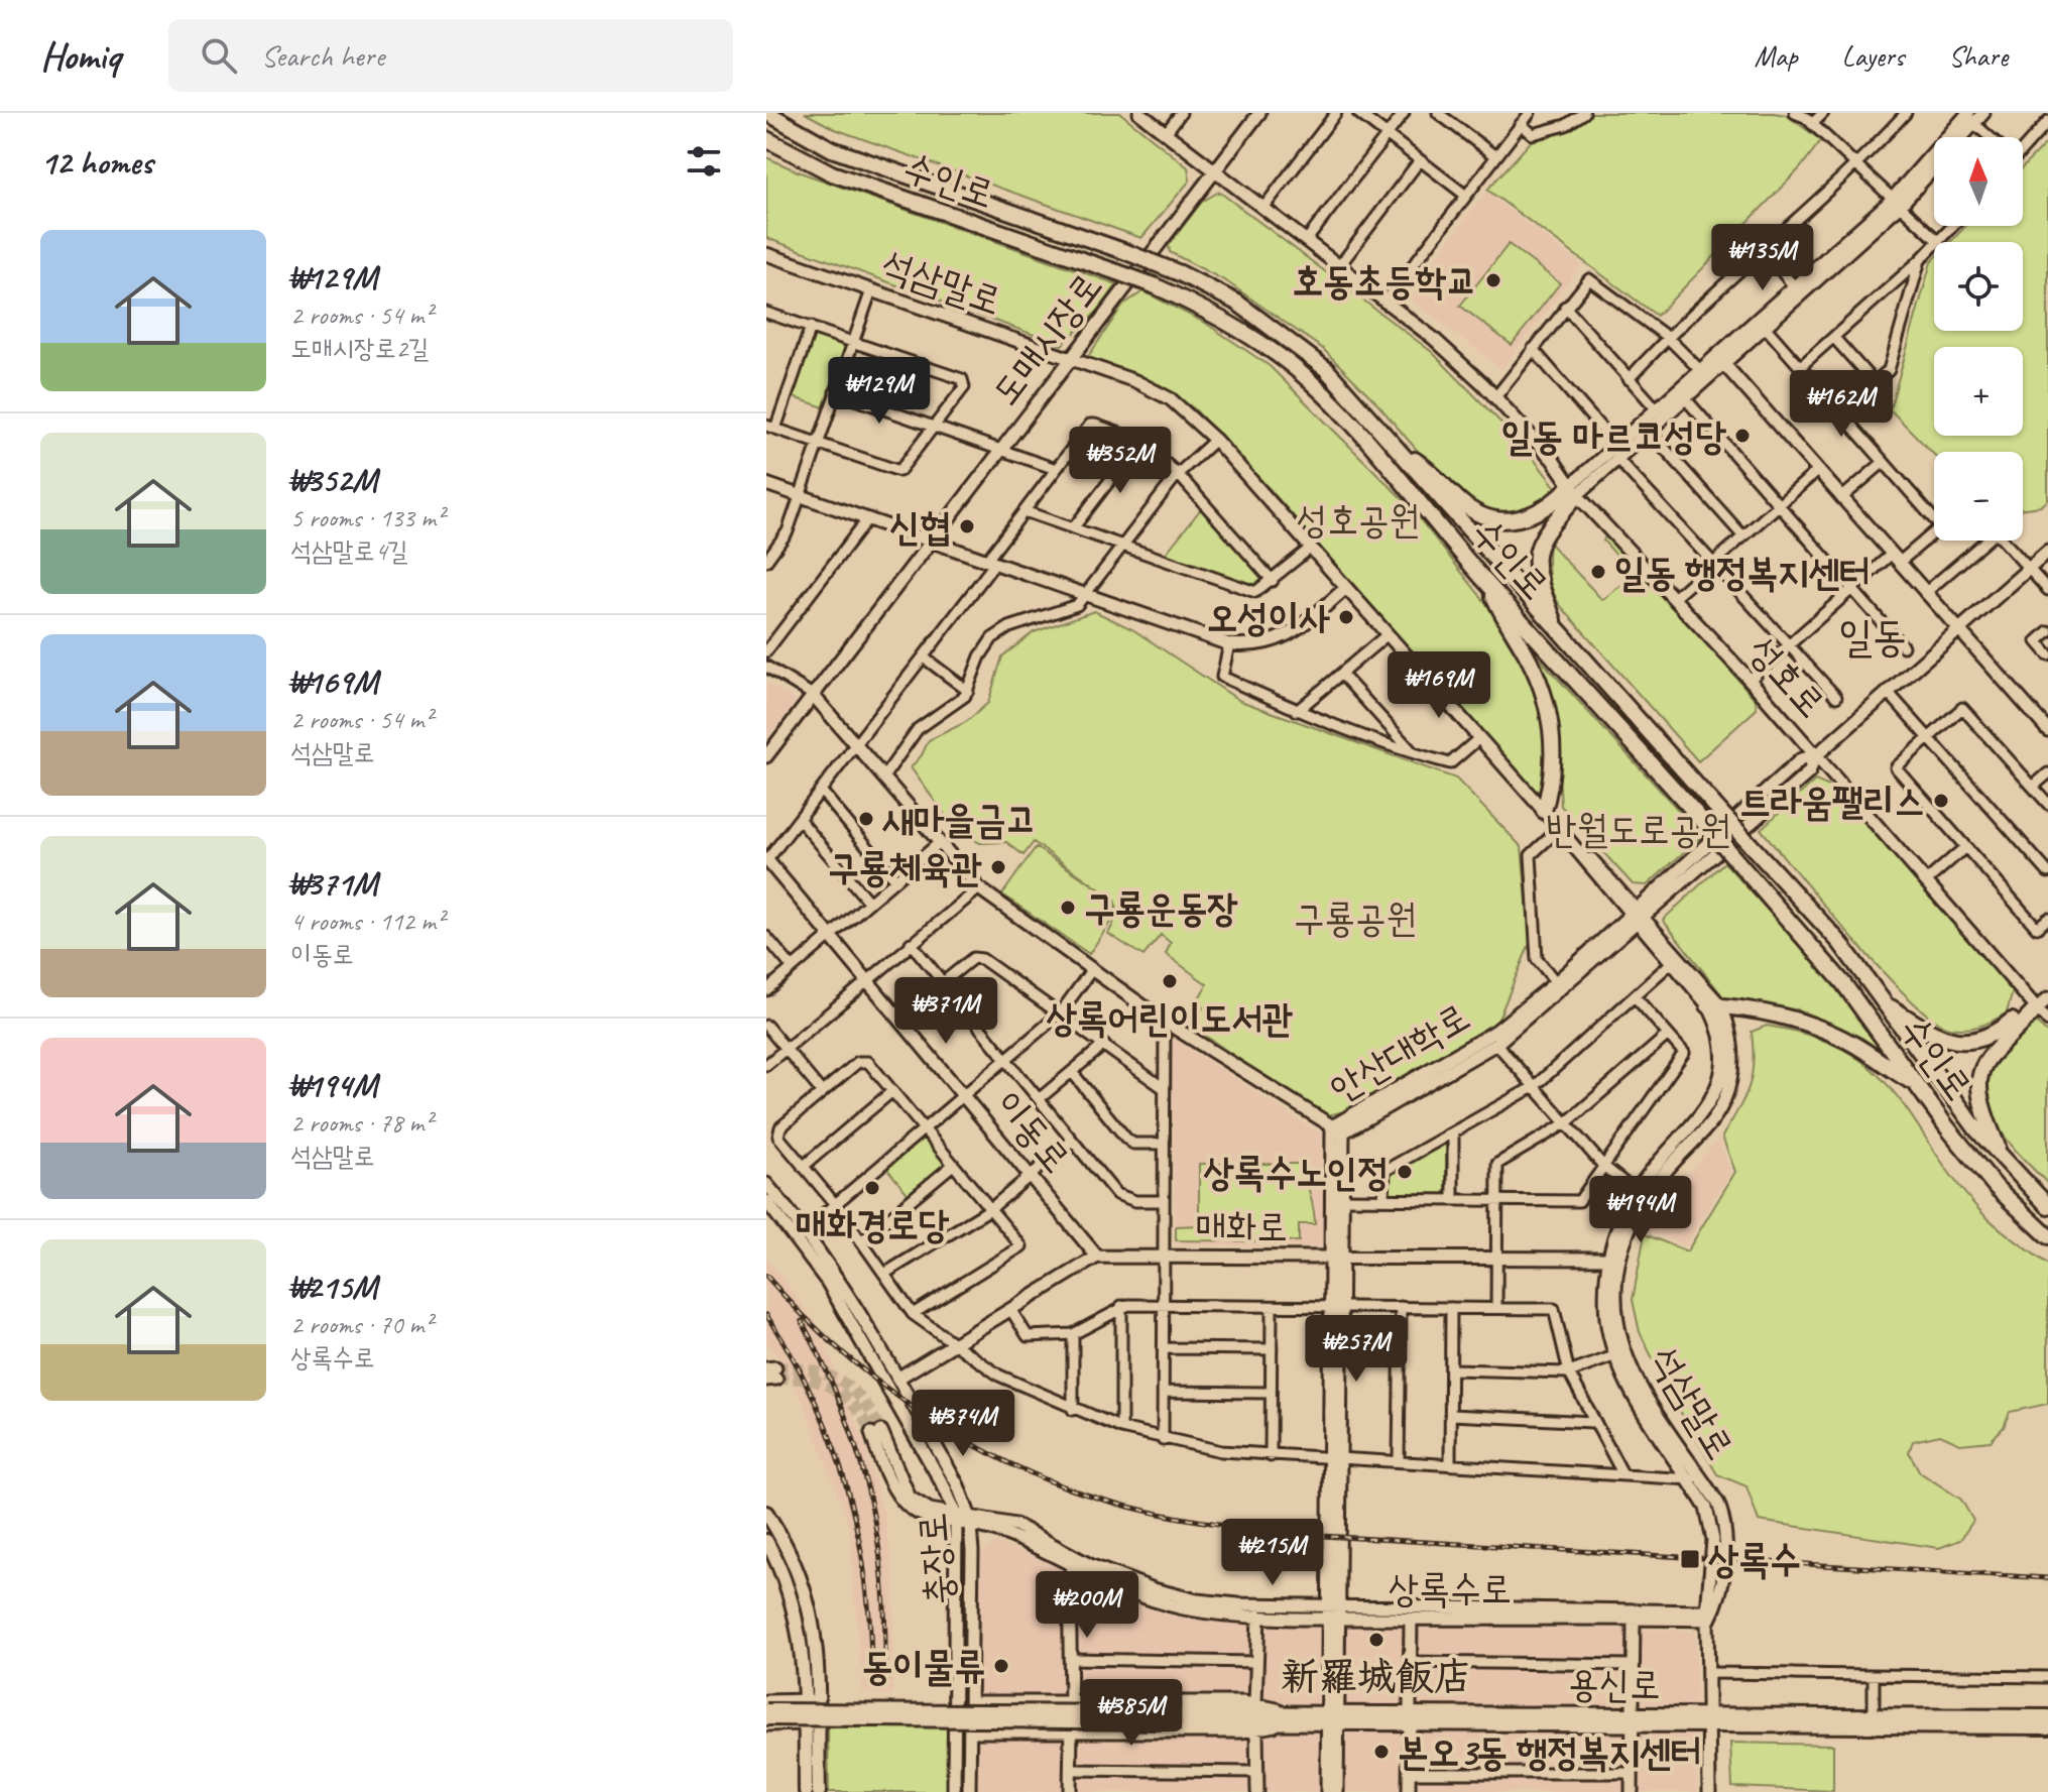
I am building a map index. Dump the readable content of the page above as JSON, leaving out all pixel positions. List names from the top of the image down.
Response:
{
  "streets": {
    "highway": ["수인로"],
    "main road": ["용신로"],
    "street": [
      "석삼말로",
      "도매시장로",
      "성호로",
      "안산대학로",
      "이동로",
      "매화로",
      "충장로",
      "상록수로"
    ]
  },
  "crossings": [
    ["석삼말로", "도매시장로"],
    ["석삼말로", "안산대학로"],
    ["석삼말로", "매화로"],
    ["석삼말로", "상록수로"],
    ["도매시장로", "성호로"],
    ["성호로", "안산대학로"],
    ["안산대학로", "매화로"],
    ["안산대학로", "상록수로"],
    ["안산대학로", "용신로"],
    ["이동로", "매화로"],
    ["충장로", "상록수로"]
  ],
  "districts": ["일동"],
  "parks": ["성호공원", "반월도로공원", "구룡공원"],
  "places": {
    "other": [
      "호동초등학교",
      "일동 마르코성당",
      "신협",
      "일동 행정복지센터",
      "오성이사",
      "트라움팰리스",
      "새마을금고",
      "구룡체육관",
      "구룡운동장",
      "상록어린이도서관",
      "상록수노인정",
      "매화경로당",
      "新羅城飯店",
      "동이물류",
      "본오3동 행정복지센터"
    ],
    "transit": ["상록수"]
  },
  "north": "top",
  "page": {
    "header": "Homiq",
    "search": "Search here",
    "nav": ["Map", "Layers", "Share"],
    "heading": "12 homes",
    "map_buttons": ["+", "−"],
    "list": [
      {
        "name": "₩129M",
        "note": "2 rooms · 54 m² · 도매시장로2길"
      },
      {
        "name": "₩352M",
        "note": "5 rooms · 133 m² · 석삼말로4길"
      },
      {
        "name": "₩169M",
        "note": "2 rooms · 54 m² · 석삼말로"
      },
      {
        "name": "₩371M",
        "note": "4 rooms · 112 m² · 이동로"
      },
      {
        "name": "₩194M",
        "note": "2 rooms · 78 m² · 석삼말로"
      },
      {
        "name": "₩215M",
        "note": "2 rooms · 70 m² · 상록수로"
      }
    ],
    "price": [
      "₩135M",
      "₩129M",
      "₩162M",
      "₩352M",
      "₩169M",
      "₩371M",
      "₩194M",
      "₩257M",
      "₩374M",
      "₩215M",
      "₩200M",
      "₩385M"
    ]
  }
}
